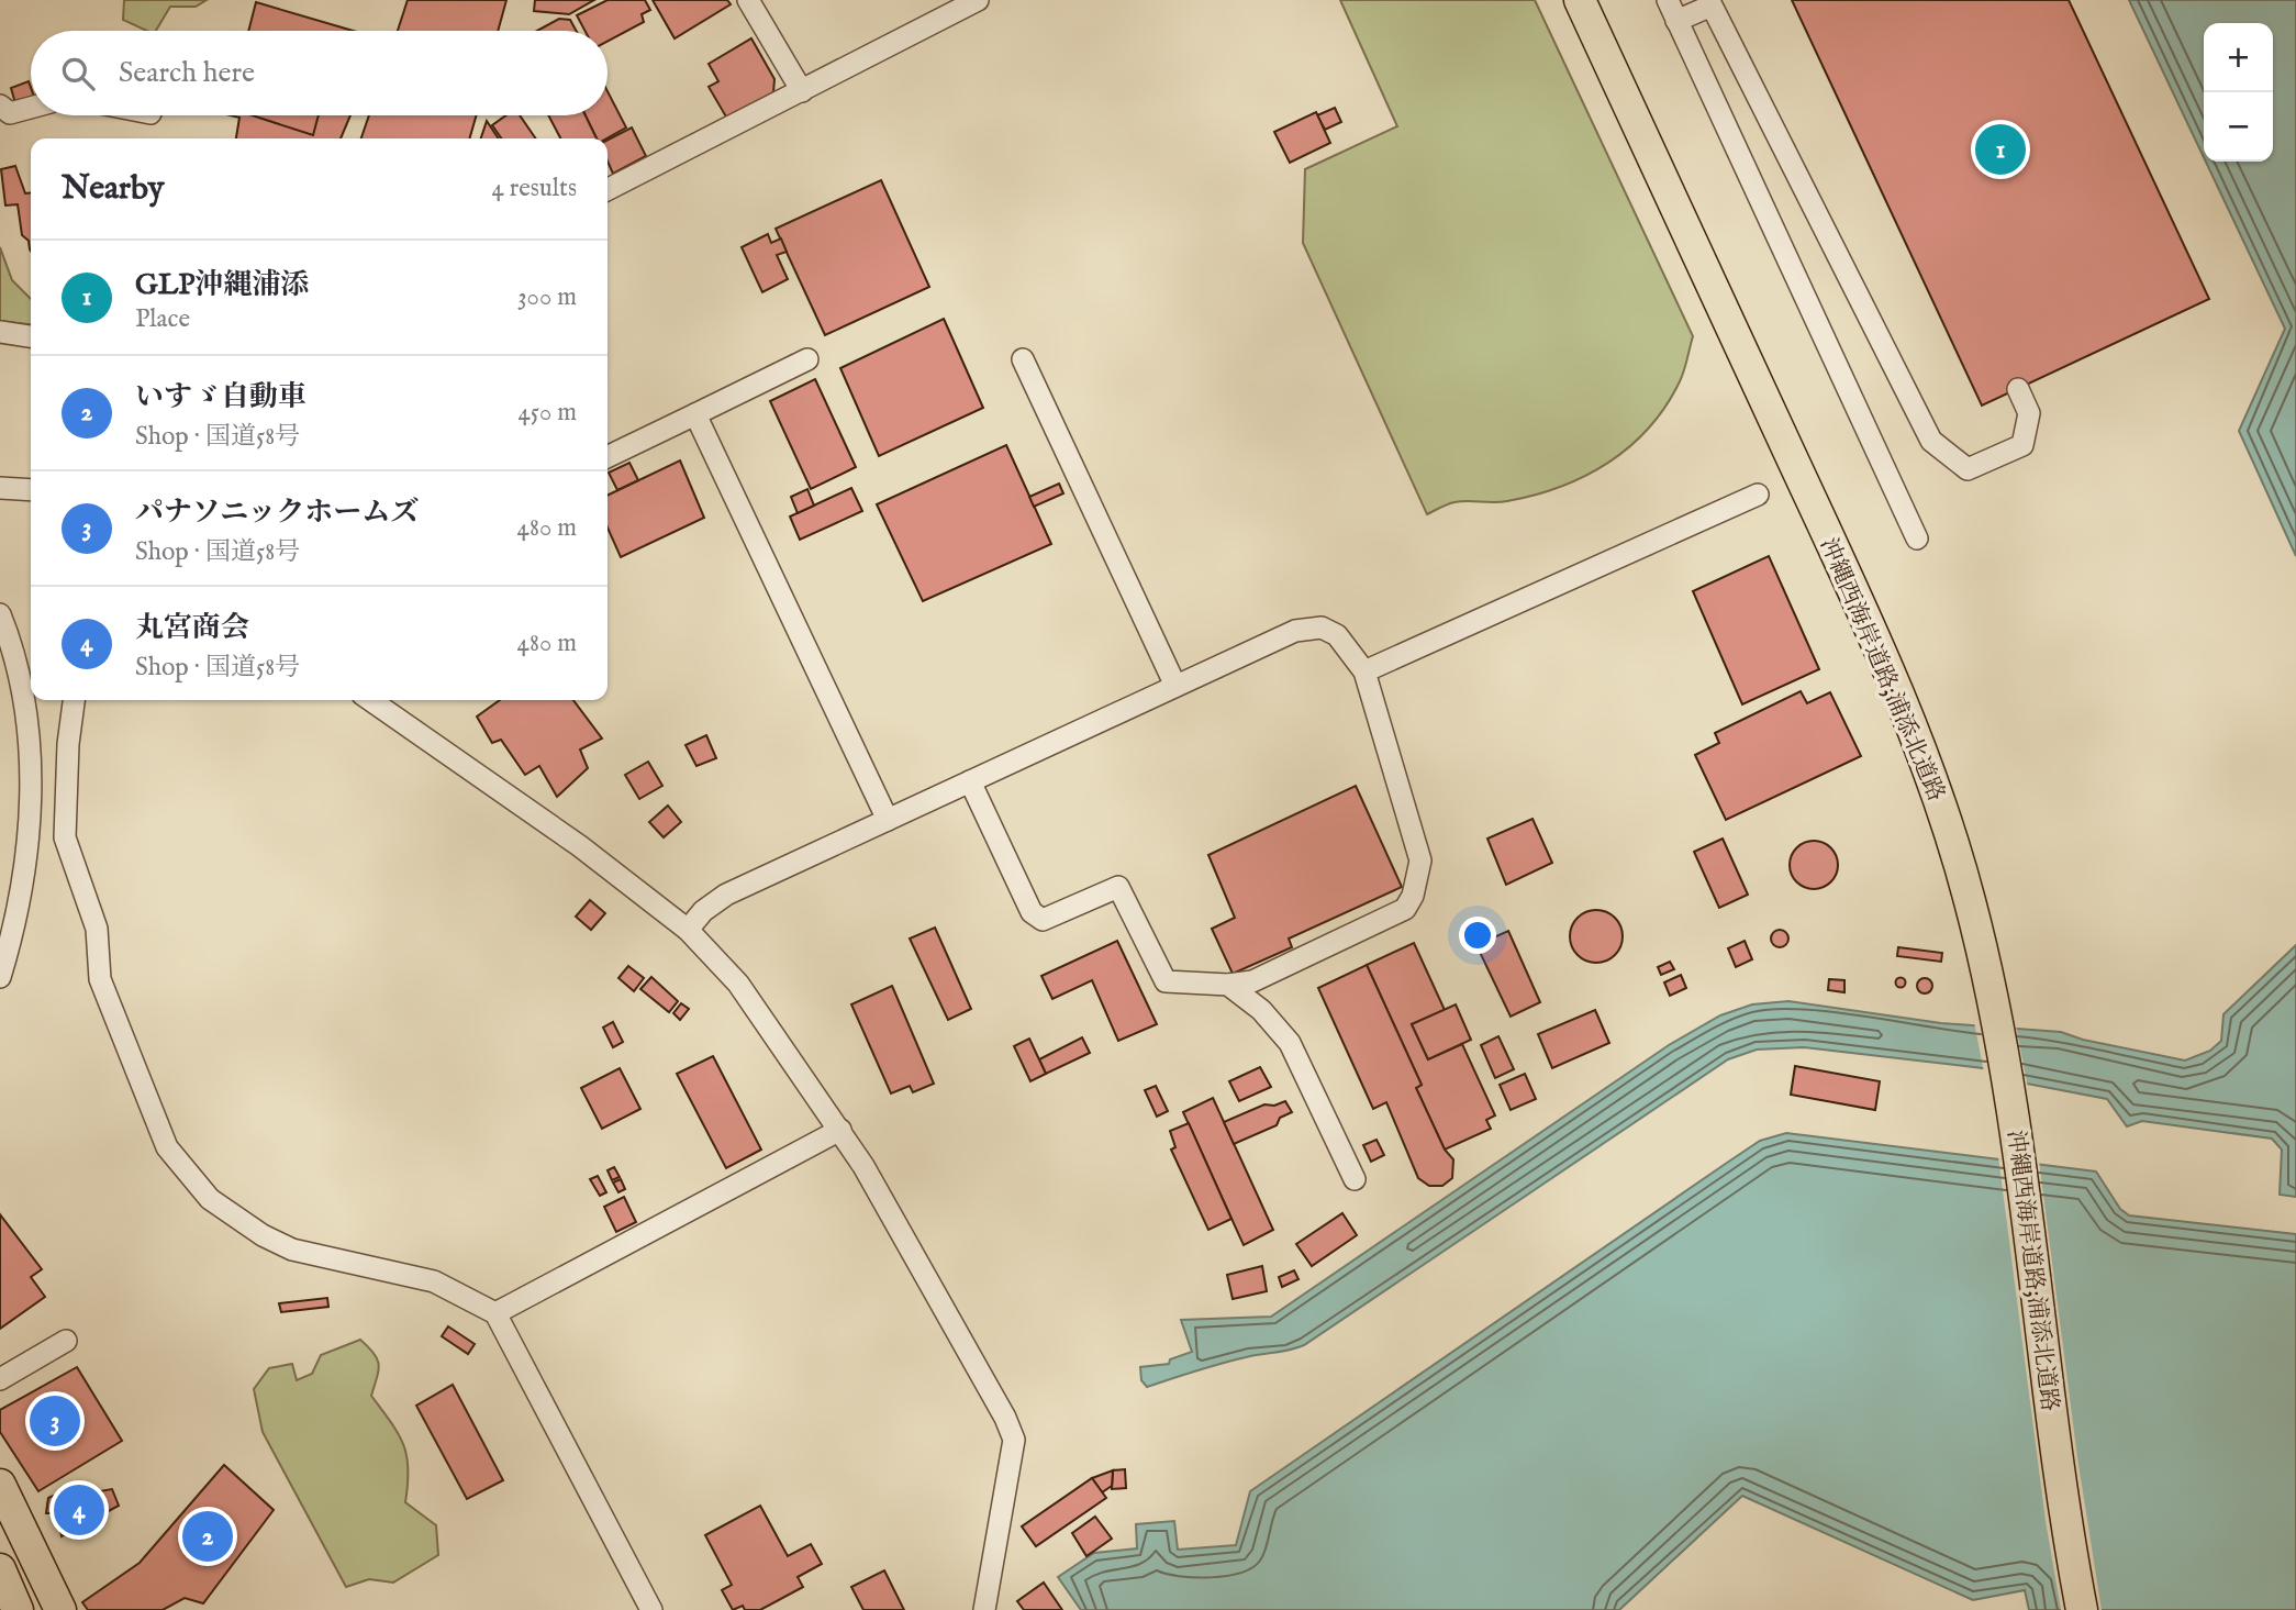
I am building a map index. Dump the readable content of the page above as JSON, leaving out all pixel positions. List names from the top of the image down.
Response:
{
  "streets": {
    "highway": ["沖縄西海岸道路;浦添北道路"]
  },
  "page": {
    "map_buttons": ["+", "−"],
    "search": "Search here",
    "pins": [
      "1",
      "3",
      "4",
      "2"
    ],
    "heading": ["Nearby", "4 results"],
    "list": [
      {
        "mark": "1",
        "name": "GLP沖縄浦添",
        "note": "Place",
        "value": "300 m"
      },
      {
        "mark": "2",
        "name": "いすゞ自動車",
        "note": "Shop · 国道58号",
        "value": "450 m"
      },
      {
        "mark": "3",
        "name": "パナソニックホームズ",
        "note": "Shop · 国道58号",
        "value": "480 m"
      },
      {
        "mark": "4",
        "name": "丸宮商会",
        "note": "Shop · 国道58号",
        "value": "480 m"
      }
    ]
  }
}
